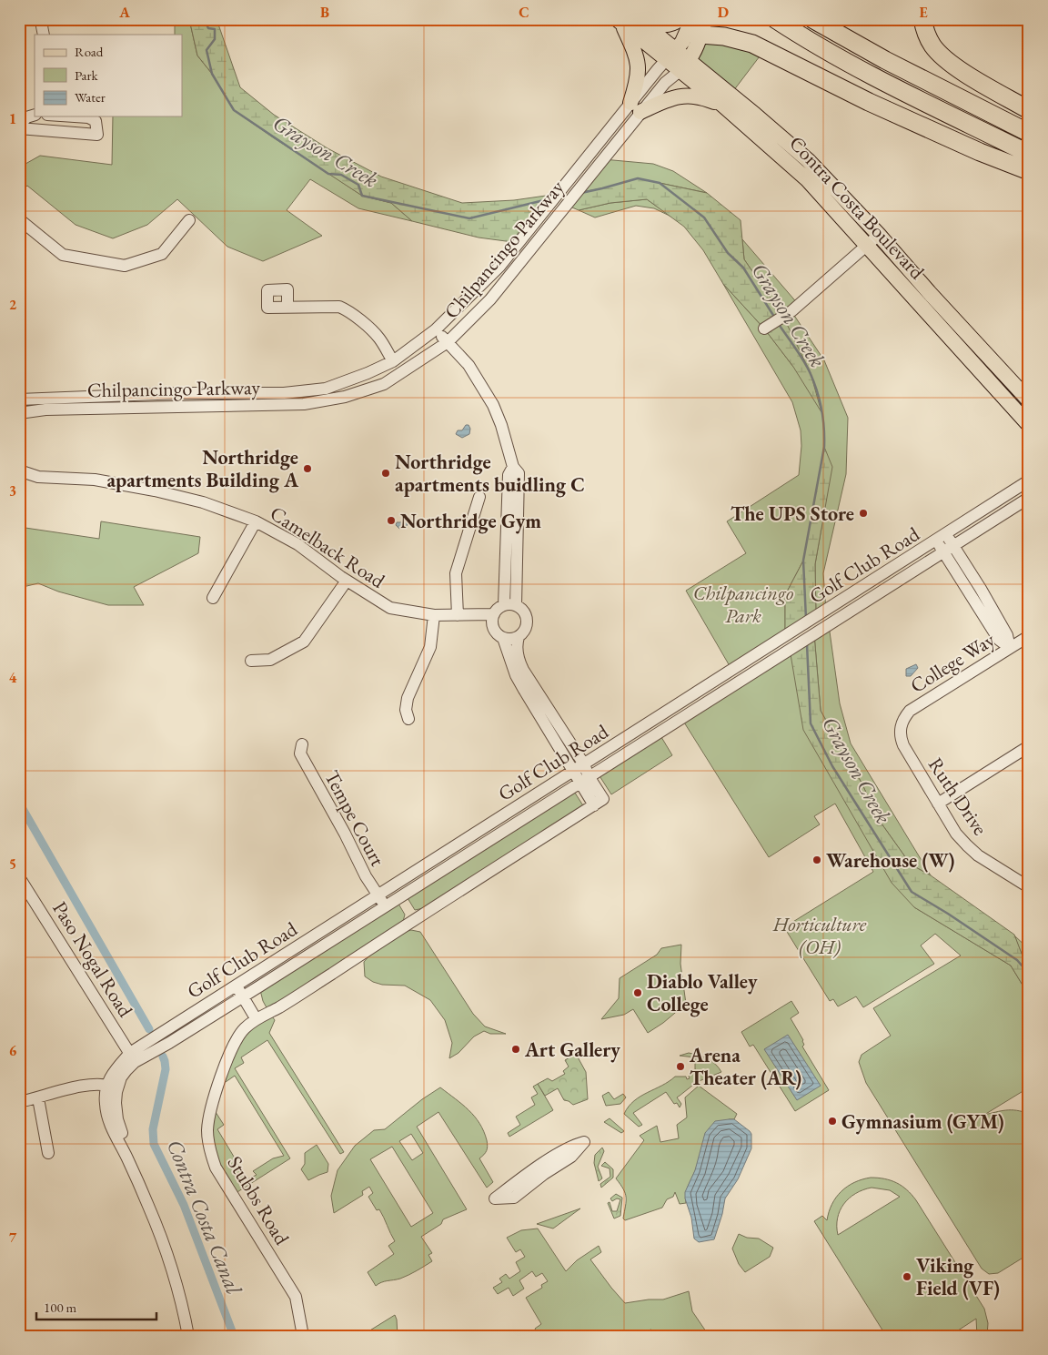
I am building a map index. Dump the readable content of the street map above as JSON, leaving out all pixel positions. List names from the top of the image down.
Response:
{
  "streets": {
    "main road": ["Contra Costa Boulevard"],
    "street": [
      "Chilpancingo Parkway",
      "Camelback Road",
      "Golf Club Road",
      "College Way",
      "Ruth Drive",
      "Tempe Court",
      "Paso Nogal Road",
      "Stubbs Road"
    ]
  },
  "crossings": [
    ["Contra Costa Boulevard", "Chilpancingo Parkway"],
    ["Golf Club Road", "Tempe Court"],
    ["Golf Club Road", "Paso Nogal Road"],
    ["College Way", "Ruth Drive"]
  ],
  "water": ["Grayson Creek", "Contra Costa Canal"],
  "parks": ["Chilpancingo Park", "Horticulture (OH)"],
  "places": [
    "Northridge apartments Building A",
    "Northridge apartments buidling C",
    "The UPS Store",
    "Northridge Gym",
    "Warehouse (W)",
    "Diablo Valley College",
    "Art Gallery",
    "Arena Theater (AR)",
    "Gymnasium (GYM)",
    "Viking Field (VF)"
  ],
  "legend": ["Road", "Park", "Water"],
  "scale_bar": "100 m",
  "grid": {
    "columns": [
      "A",
      "B",
      "C",
      "D",
      "E"
    ],
    "rows": [
      "1",
      "2",
      "3",
      "4",
      "5",
      "6",
      "7"
    ]
  }
}
